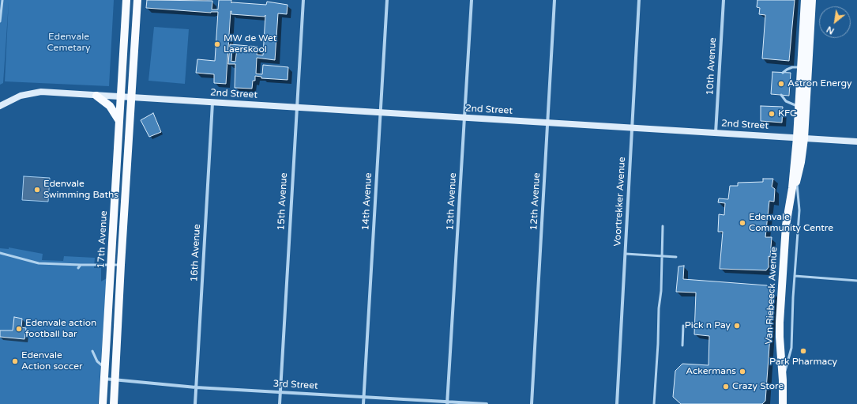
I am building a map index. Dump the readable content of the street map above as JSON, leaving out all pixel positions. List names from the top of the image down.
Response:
{
  "streets": {
    "main road": ["2nd Street", "17th Avenue", "Van Riebeeck Avenue"],
    "street": [
      "10th Avenue",
      "15th Avenue",
      "14th Avenue",
      "13th Avenue",
      "12th Avenue",
      "Voortrekker Avenue",
      "16th Avenue",
      "3rd Street"
    ]
  },
  "crossings": [
    ["10th Avenue", "2nd Street"],
    ["2nd Street", "15th Avenue"],
    ["2nd Street", "14th Avenue"],
    ["2nd Street", "13th Avenue"],
    ["2nd Street", "12th Avenue"],
    ["2nd Street", "Voortrekker Avenue"],
    ["2nd Street", "17th Avenue"],
    ["2nd Street", "16th Avenue"],
    ["2nd Street", "Van Riebeeck Avenue"],
    ["15th Avenue", "3rd Street"],
    ["14th Avenue", "3rd Street"],
    ["13th Avenue", "3rd Street"],
    ["17th Avenue", "3rd Street"],
    ["16th Avenue", "3rd Street"]
  ],
  "parks": ["Edenvale Cemetary"],
  "places": [
    "MW de Wet Laerskool",
    "Astron Energy",
    "KFC",
    "Edenvale Swimming Baths",
    "Edenvale Community Centre",
    "Pick n Pay",
    "Edenvale action football bar",
    "Park Pharmacy",
    "Edenvale Action soccer",
    "Ackermans",
    "Crazy Store"
  ],
  "north": "bottom left"
}
